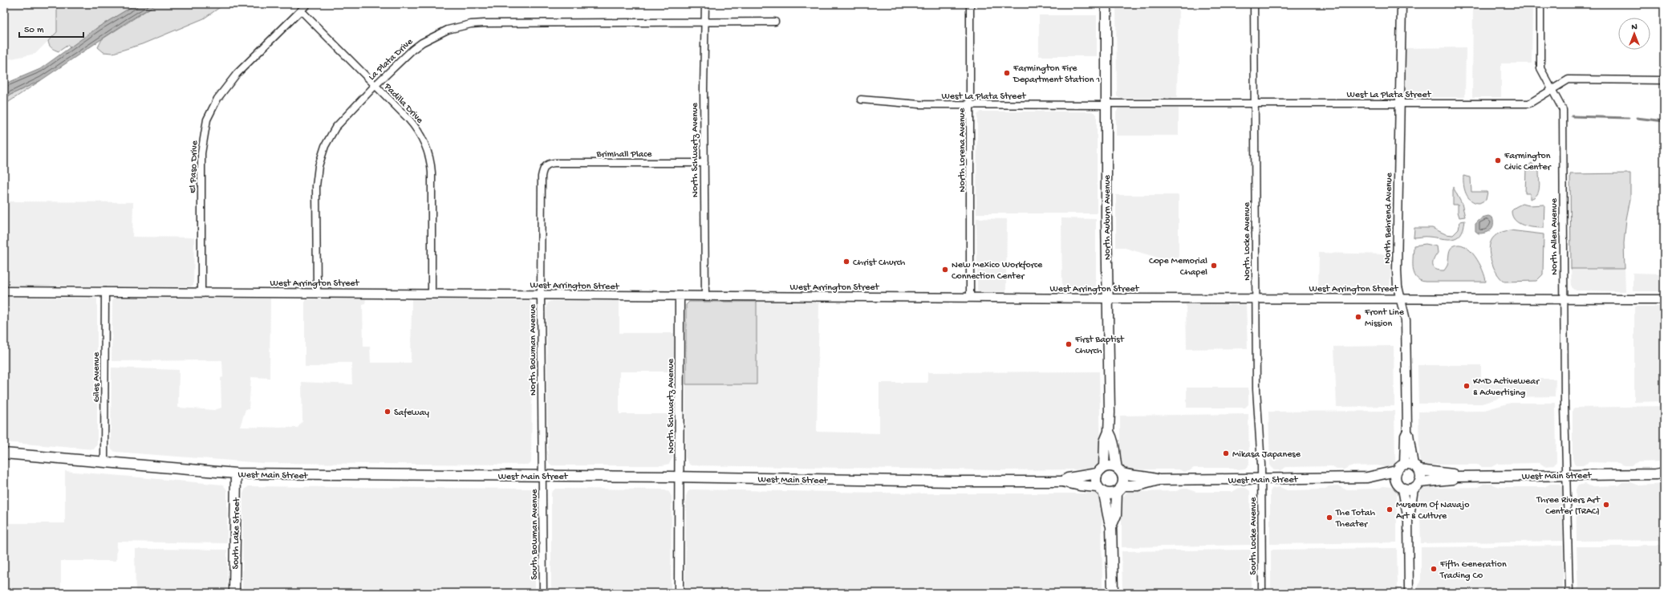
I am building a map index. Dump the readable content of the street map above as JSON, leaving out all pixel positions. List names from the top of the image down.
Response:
{
  "streets": {
    "main road": ["North Auburn Avenue", "West Main Street", "South Lake Street"],
    "street": [
      "La Plata Drive",
      "West La Plata Street",
      "Padilla Drive",
      "North Schwartz Avenue",
      "North Lorena Avenue",
      "Brimhall Place",
      "El Paso Drive",
      "North Behrend Avenue",
      "North Allen Avenue",
      "North Locke Avenue",
      "West Arrington Street",
      "North Bowman Avenue",
      "Giles Avenue",
      "South Bowman Avenue",
      "South Locke Avenue"
    ]
  },
  "crossings": [
    ["La Plata Drive", "Padilla Drive"],
    ["La Plata Drive", "North Schwartz Avenue"],
    ["La Plata Drive", "West Arrington Street"],
    ["West La Plata Street", "North Lorena Avenue"],
    ["West La Plata Street", "North Auburn Avenue"],
    ["West La Plata Street", "North Behrend Avenue"],
    ["West La Plata Street", "North Allen Avenue"],
    ["West La Plata Street", "North Locke Avenue"],
    ["Padilla Drive", "El Paso Drive"],
    ["Padilla Drive", "West Arrington Street"],
    ["North Schwartz Avenue", "Brimhall Place"],
    ["North Schwartz Avenue", "West Arrington Street"],
    ["North Schwartz Avenue", "West Main Street"],
    ["North Lorena Avenue", "West Arrington Street"],
    ["Brimhall Place", "North Bowman Avenue"],
    ["El Paso Drive", "West Arrington Street"],
    ["North Auburn Avenue", "West Arrington Street"],
    ["North Auburn Avenue", "West Main Street"],
    ["North Behrend Avenue", "West Arrington Street"],
    ["North Behrend Avenue", "West Main Street"],
    ["North Allen Avenue", "West Arrington Street"],
    ["North Allen Avenue", "West Main Street"],
    ["North Locke Avenue", "West Arrington Street"],
    ["North Locke Avenue", "West Main Street"],
    ["North Locke Avenue", "South Locke Avenue"],
    ["West Arrington Street", "North Bowman Avenue"],
    ["West Arrington Street", "Giles Avenue"],
    ["North Bowman Avenue", "West Main Street"],
    ["North Bowman Avenue", "South Bowman Avenue"],
    ["Giles Avenue", "West Main Street"],
    ["West Main Street", "South Lake Street"],
    ["West Main Street", "South Bowman Avenue"],
    ["West Main Street", "South Locke Avenue"]
  ],
  "places": [
    "Farmington Fire Department Station 1",
    "Farmington Civic Center",
    "Christ Church",
    "Cope Memorial Chapel",
    "New Mexico Workforce Connection Center",
    "Front Line Mission",
    "First Baptist Church",
    "KMD Activewear & Advertising",
    "Safeway",
    "Mikasa Japanese",
    "Three Rivers Art Center (TRAC)",
    "Museum Of Navajo Art & Culture",
    "The Totah Theater",
    "Fifth Generation Trading Co"
  ],
  "scale_bar": "50 m",
  "north": "top"
}
